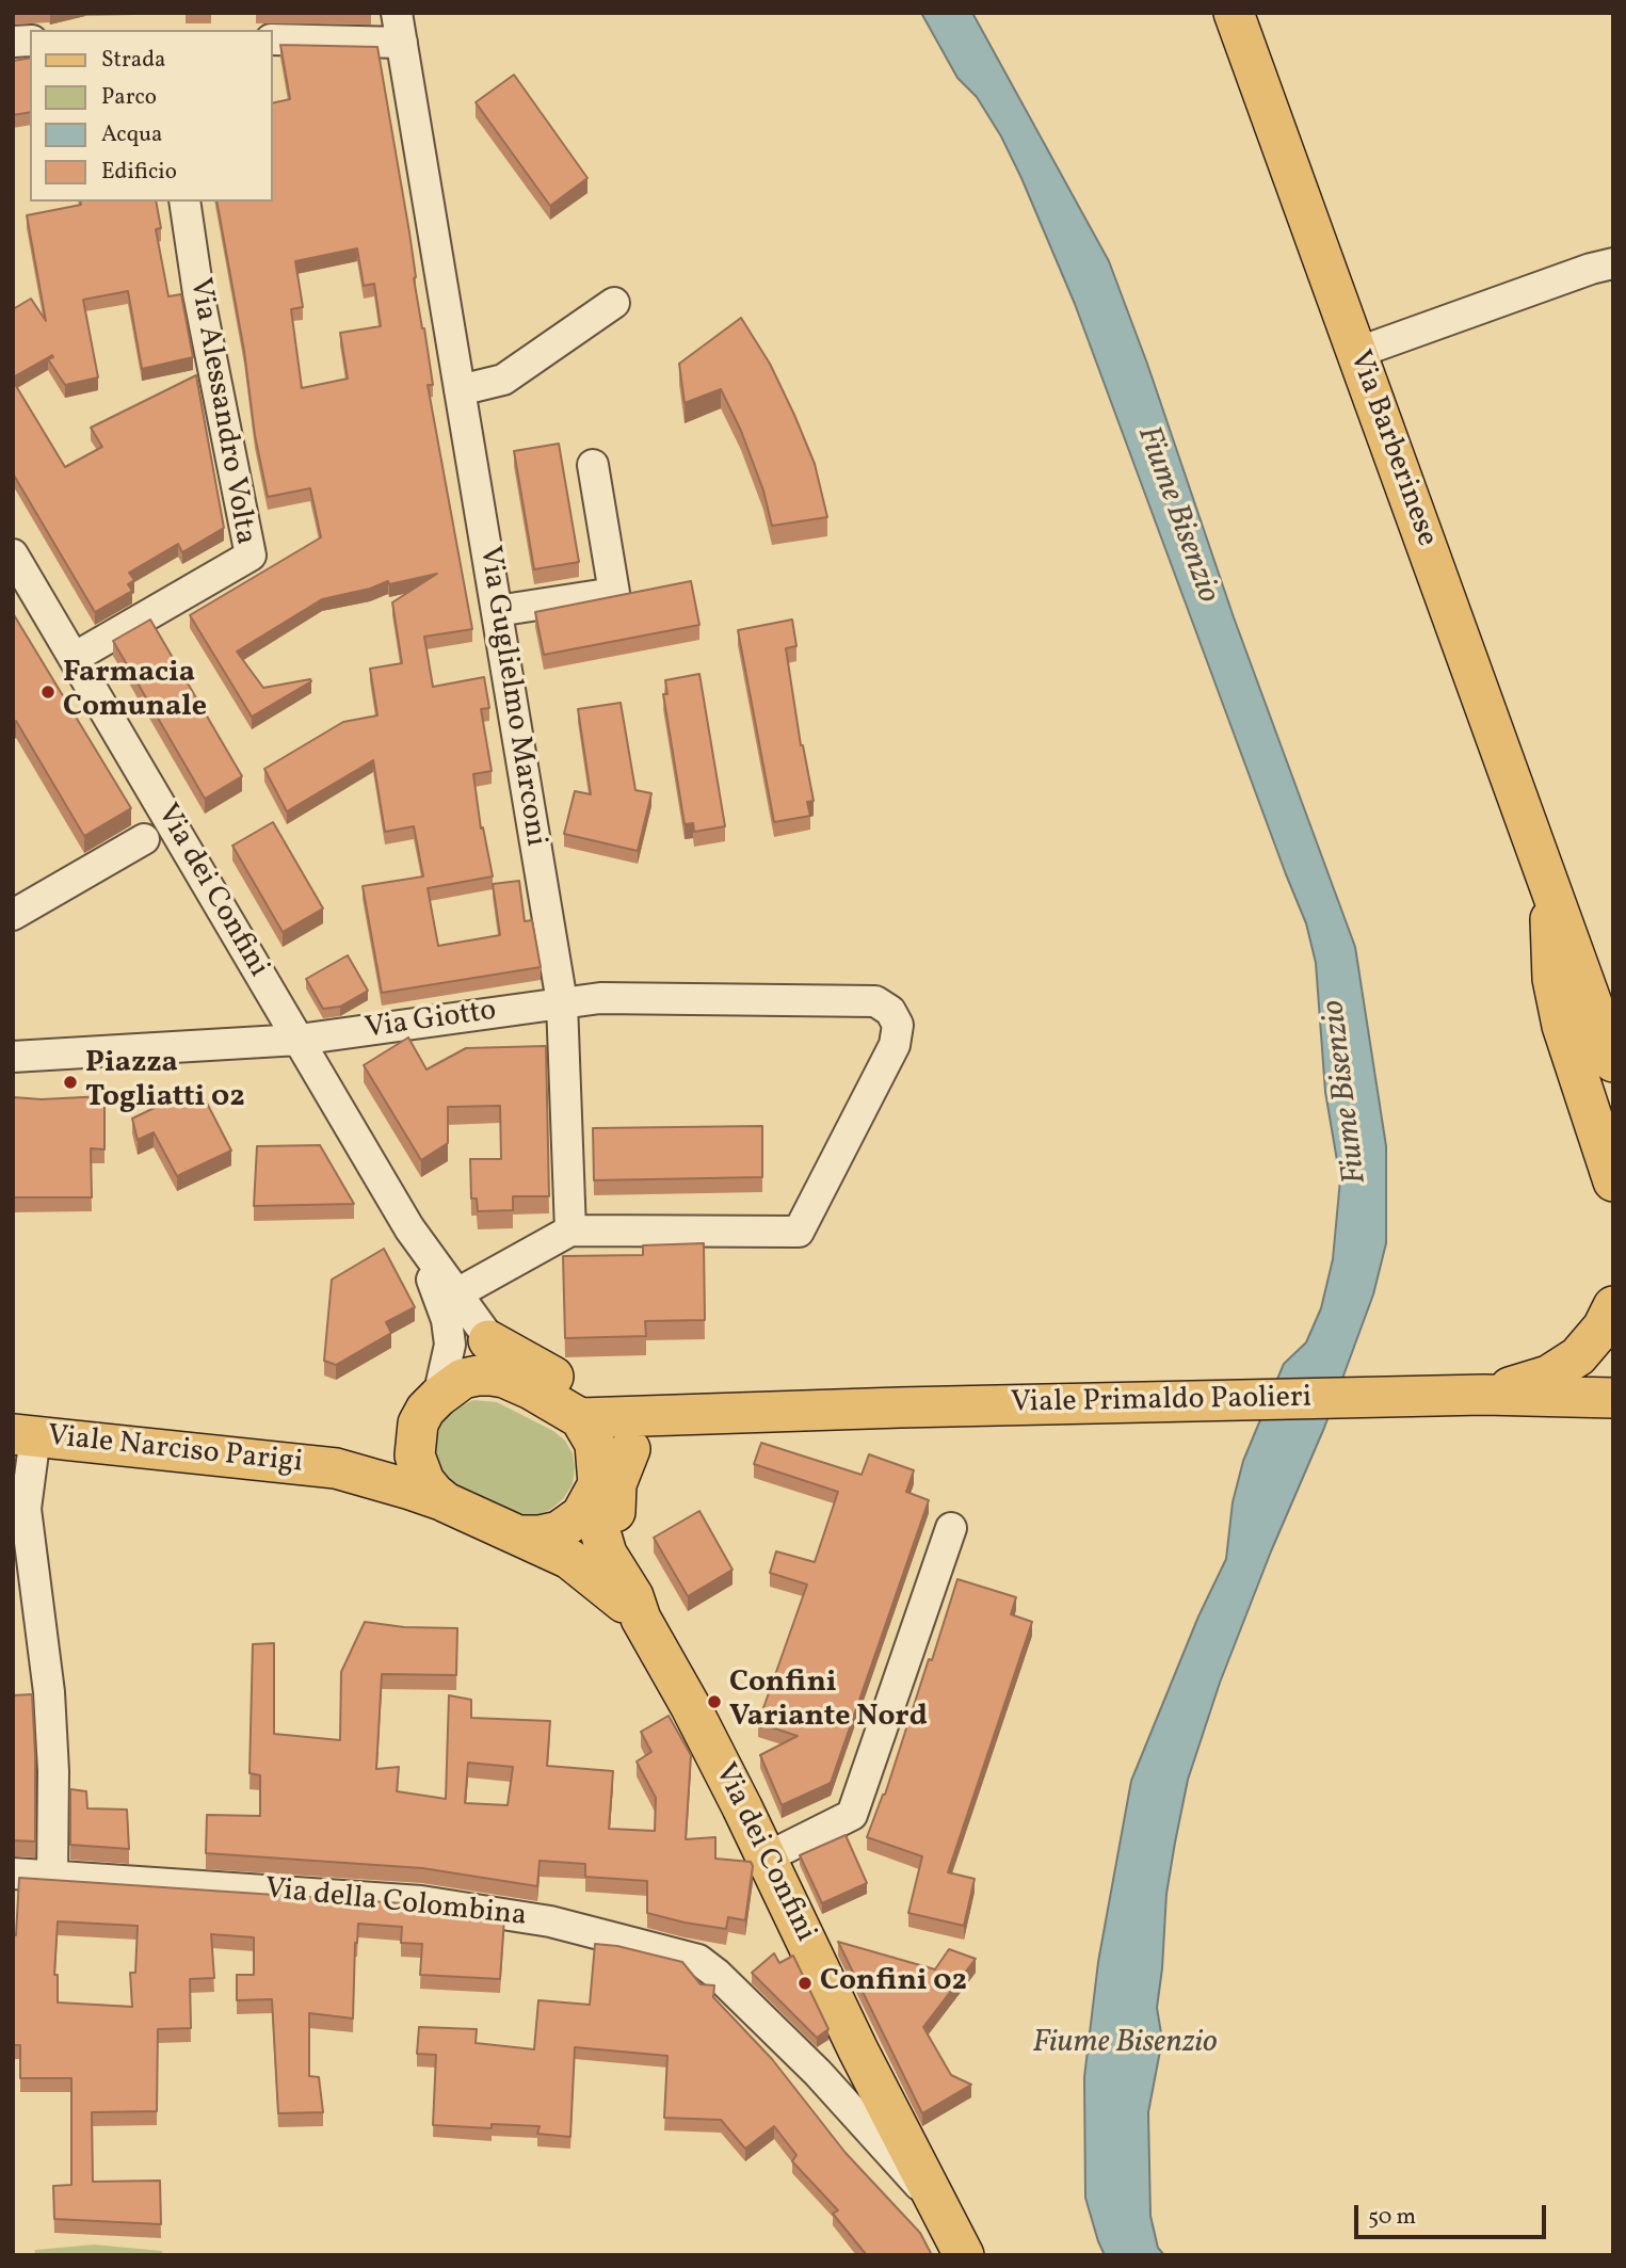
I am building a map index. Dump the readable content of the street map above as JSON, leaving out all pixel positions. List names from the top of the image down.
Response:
{
  "streets": {
    "main road": [
      "Via Barberinese",
      "Via dei Confini",
      "Viale Primaldo Paolieri",
      "Viale Narciso Parigi"
    ],
    "street": [
      "Via Alessandro Volta",
      "Via Guglielmo Marconi",
      "Via Giotto",
      "Via della Colombina"
    ]
  },
  "crossings": [
    ["Via Alessandro Volta", "Via dei Confini"],
    ["Via Guglielmo Marconi", "Via Giotto"],
    ["Via dei Confini", "Via Giotto"],
    ["Via dei Confini", "Viale Primaldo Paolieri"],
    ["Via dei Confini", "Viale Narciso Parigi"],
    ["Via dei Confini", "Via della Colombina"],
    ["Viale Primaldo Paolieri", "Viale Narciso Parigi"]
  ],
  "water": ["Fiume Bisenzio"],
  "places": [
    "Farmacia Comunale",
    "Piazza Togliatti 02",
    "Confini Variante Nord",
    "Confini 02"
  ],
  "legend": [
    "Strada",
    "Parco",
    "Acqua",
    "Edificio"
  ],
  "scale_bar": "50 m"
}
